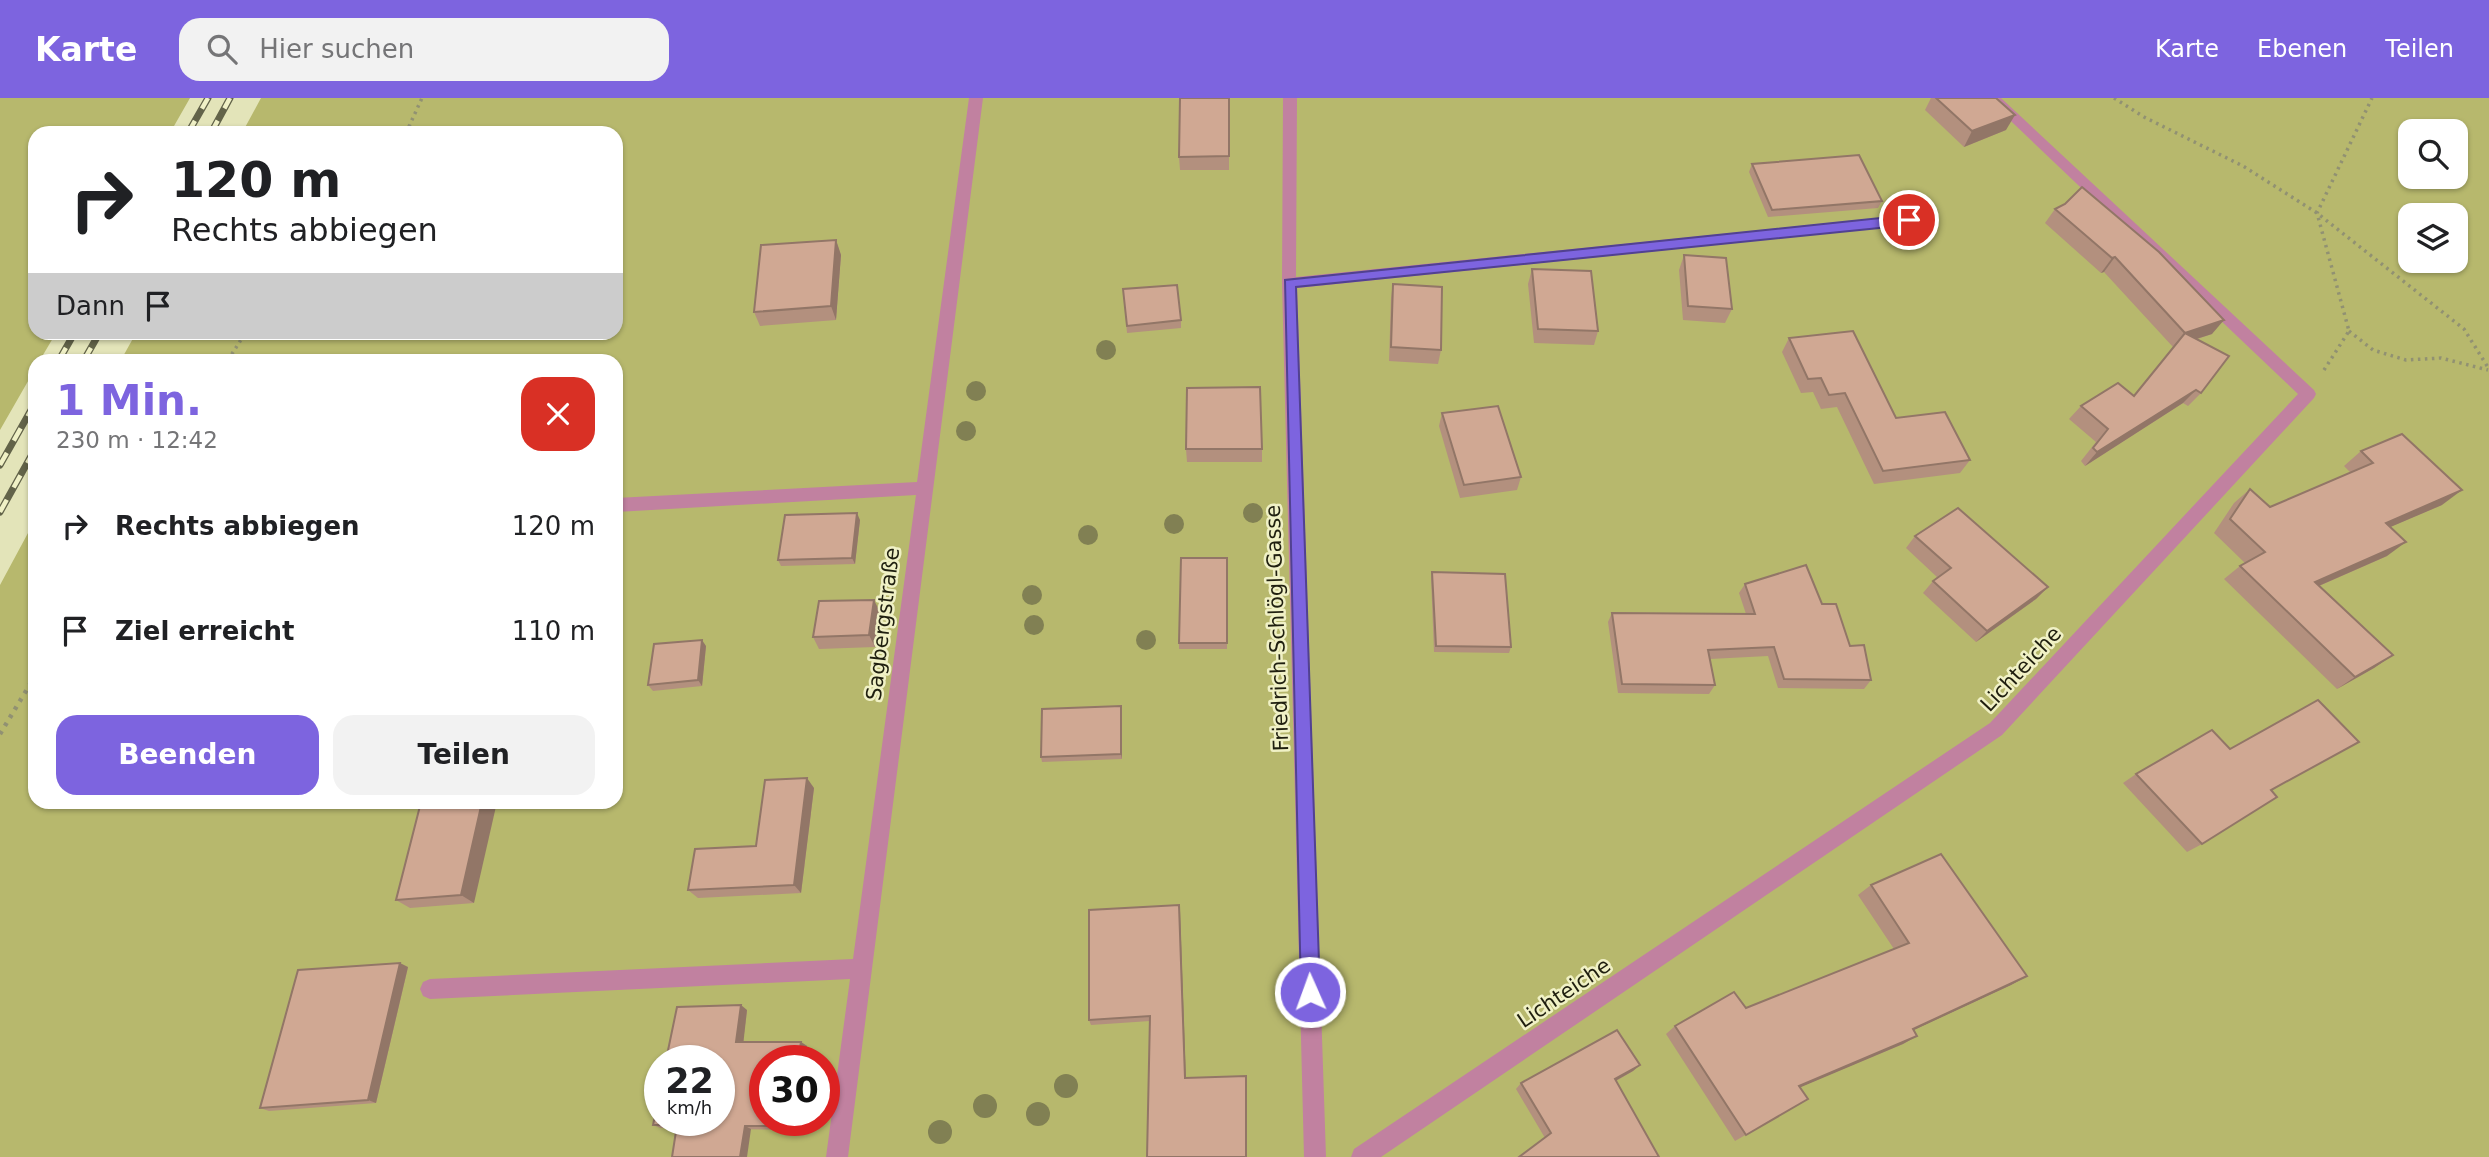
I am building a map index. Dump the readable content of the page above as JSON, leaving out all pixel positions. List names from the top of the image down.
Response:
{
  "streets": {
    "street": ["Sagbergstraße", "Friedrich-Schlögl-Gasse", "Lichteiche"]
  },
  "page": {
    "header": "Karte",
    "search": "Hier suchen",
    "nav": ["Karte", "Ebenen", "Teilen"],
    "turn": ["120 m", "Rechts abbiegen"],
    "then": "Dann",
    "heading": ["1 Min.", "230 m · 12:42"],
    "list": [
      {
        "name": "Rechts abbiegen",
        "value": "120 m"
      },
      {
        "name": "Ziel erreicht",
        "value": "110 m"
      }
    ],
    "buttons": ["Beenden", "Teilen"],
    "speed": "22 km/h",
    "limit": "30"
  }
}
